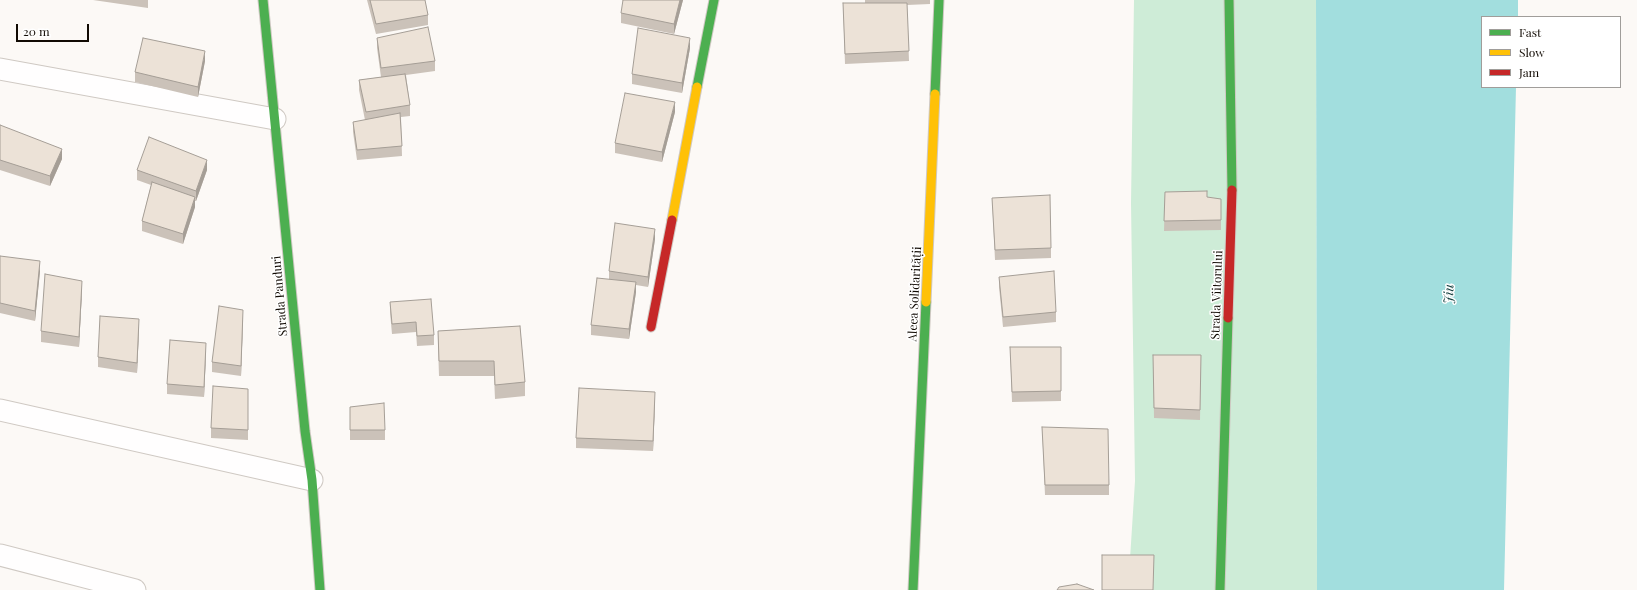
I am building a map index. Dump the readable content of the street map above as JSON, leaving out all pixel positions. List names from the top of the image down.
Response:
{
  "streets": {
    "street": ["Aleea Solidarității", "Strada Viitorului", "Strada Panduri"]
  },
  "water": ["Jiu"],
  "legend": ["Fast", "Slow", "Jam"],
  "scale_bar": "20 m"
}
